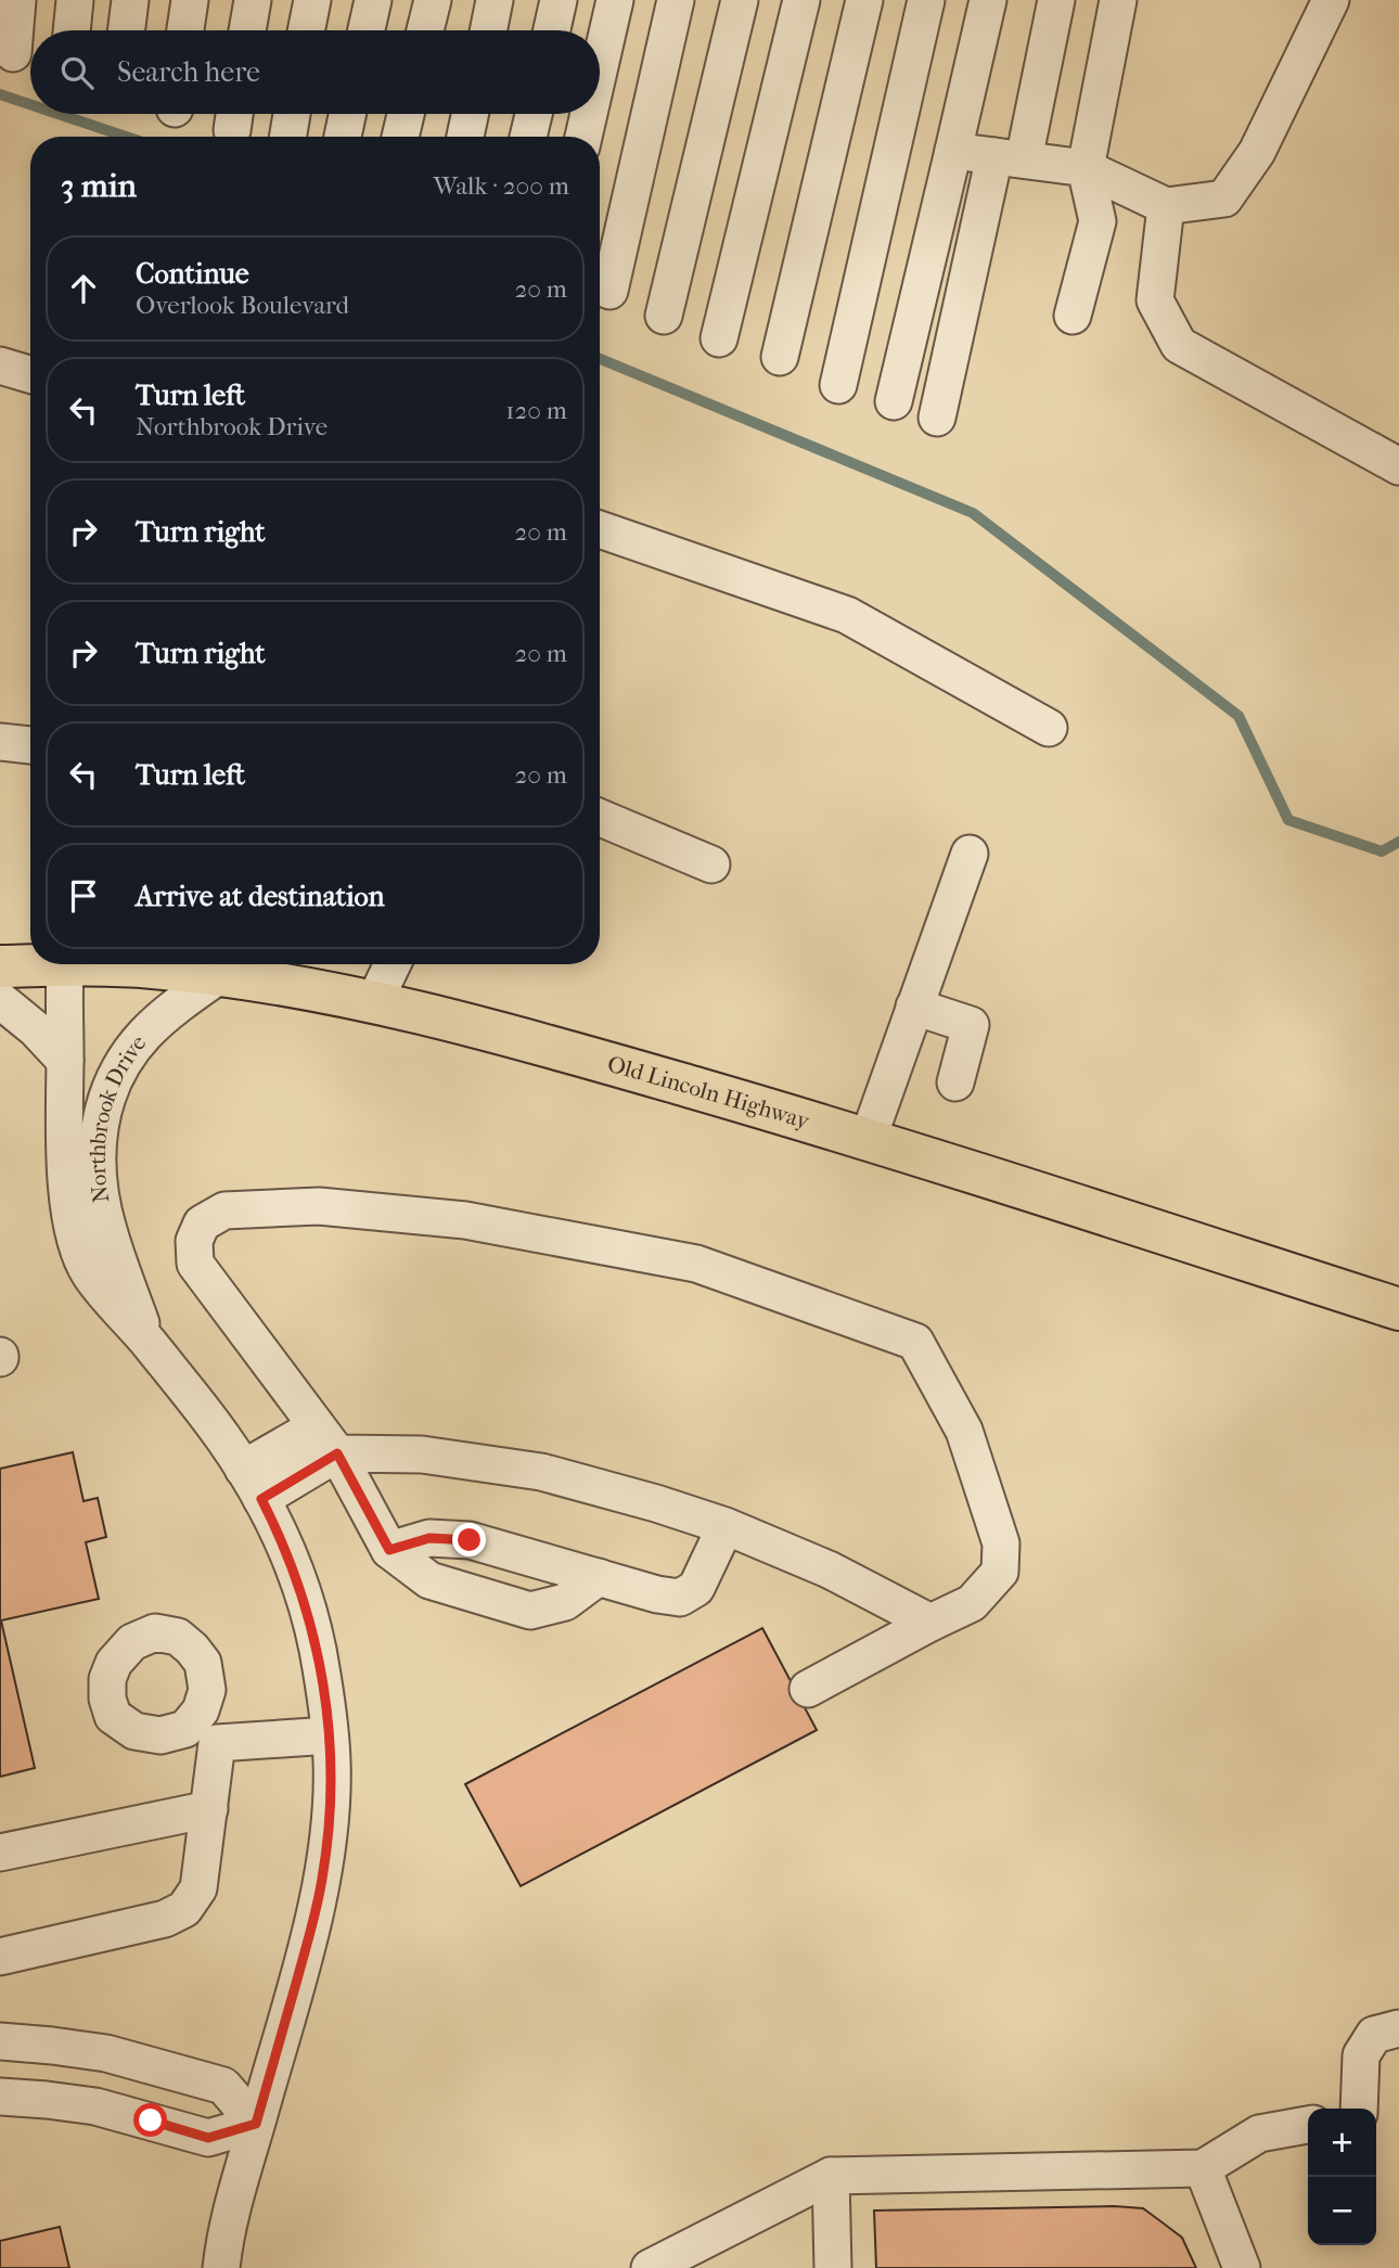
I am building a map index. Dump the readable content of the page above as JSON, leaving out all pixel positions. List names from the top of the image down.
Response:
{
  "streets": {
    "main road": ["Old Lincoln Highway"],
    "lane": ["Northbrook Drive"]
  },
  "crossings": [
    ["Old Lincoln Highway", "Northbrook Drive"]
  ],
  "page": {
    "search": "Search here",
    "heading": ["3 min", "Walk · 200 m"],
    "list": [
      ["Continue", "Overlook Boulevard", "20 m"],
      ["Turn left", "Northbrook Drive", "120 m"],
      ["Turn right", "20 m"],
      ["Turn right", "20 m"],
      ["Turn left", "20 m"],
      "Arrive at destination"
    ],
    "map_buttons": ["+", "−"]
  }
}
